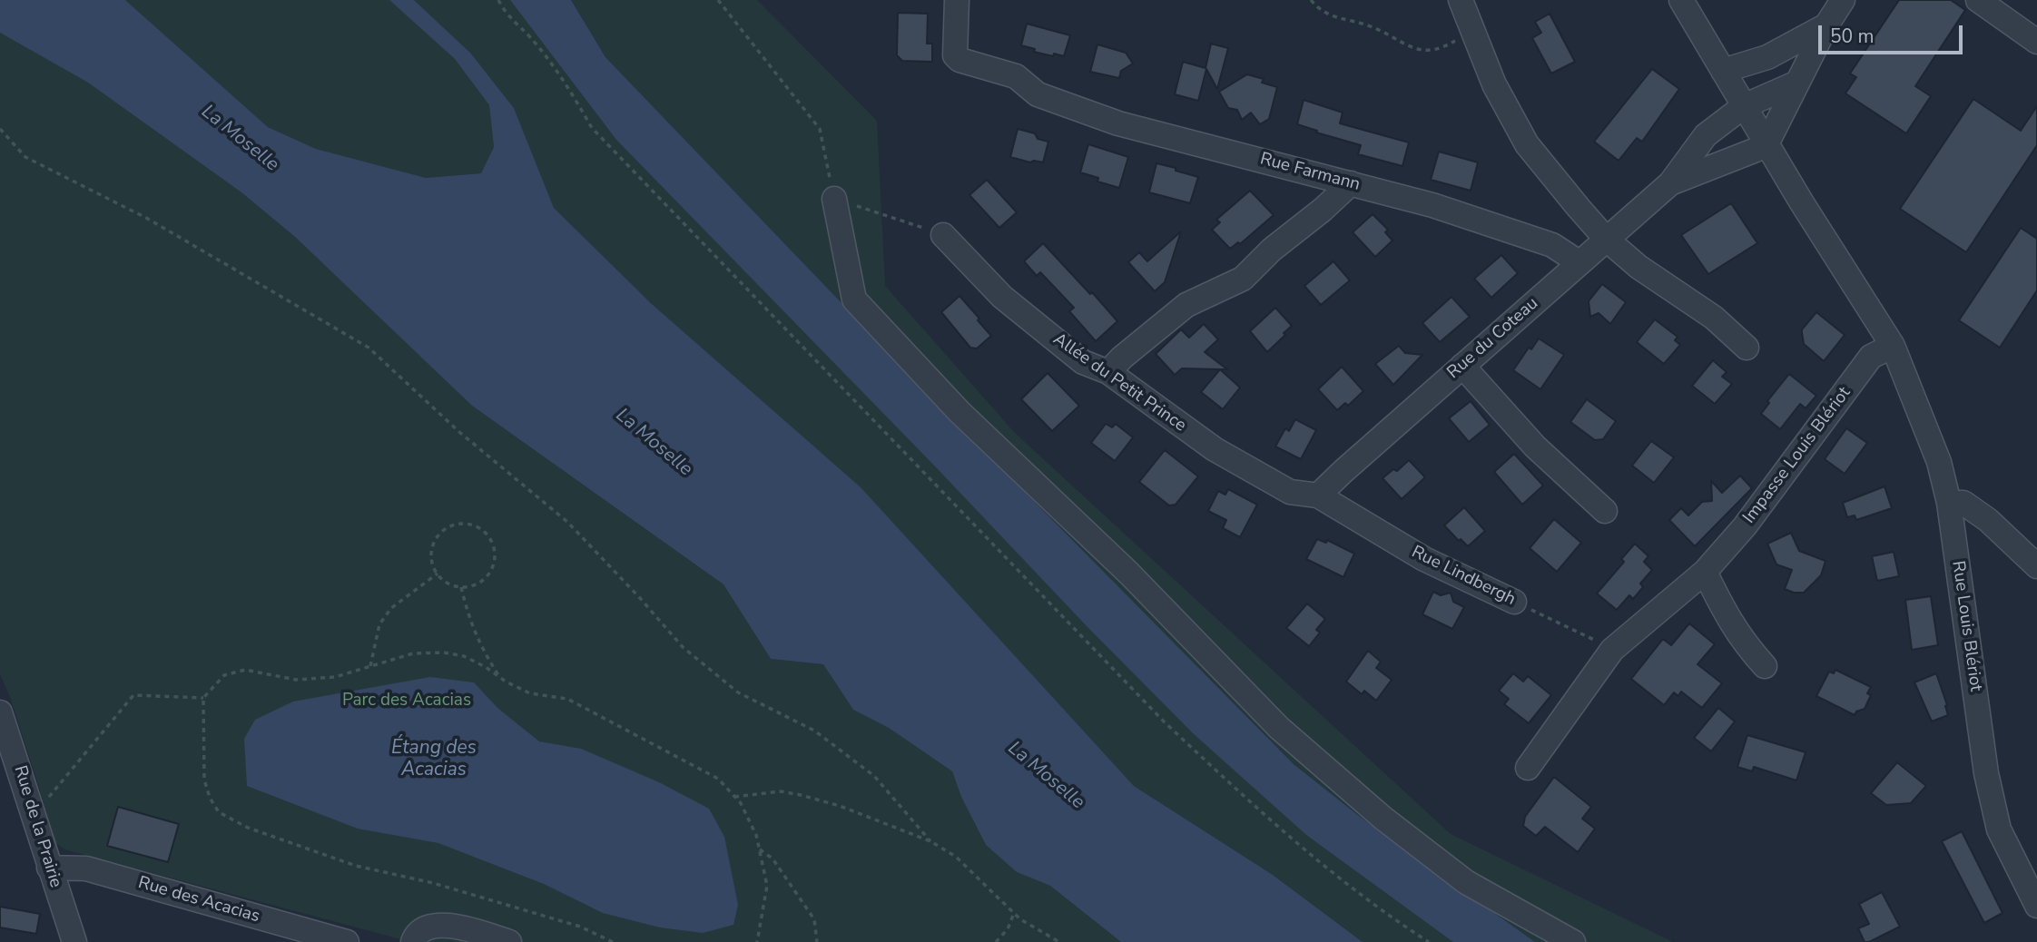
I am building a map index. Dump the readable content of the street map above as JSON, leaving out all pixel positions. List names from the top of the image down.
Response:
{
  "streets": {
    "street": [
      "Rue Farmann",
      "Rue du Coteau",
      "Allée du Petit Prince",
      "Impasse Louis Blériot",
      "Rue Lindbergh",
      "Rue Louis Blériot",
      "Rue de la Prairie",
      "Rue des Acacias"
    ]
  },
  "crossings": [
    ["Rue Farmann", "Rue du Coteau"],
    ["Rue du Coteau", "Allée du Petit Prince"],
    ["Rue du Coteau", "Rue Lindbergh"],
    ["Rue du Coteau", "Rue Louis Blériot"],
    ["Allée du Petit Prince", "Rue Lindbergh"],
    ["Impasse Louis Blériot", "Rue Lindbergh"],
    ["Impasse Louis Blériot", "Rue Louis Blériot"],
    ["Rue de la Prairie", "Rue des Acacias"]
  ],
  "water": ["La Moselle", "Étang des Acacias"],
  "parks": ["Parc des Acacias"],
  "scale_bar": "50 m"
}
